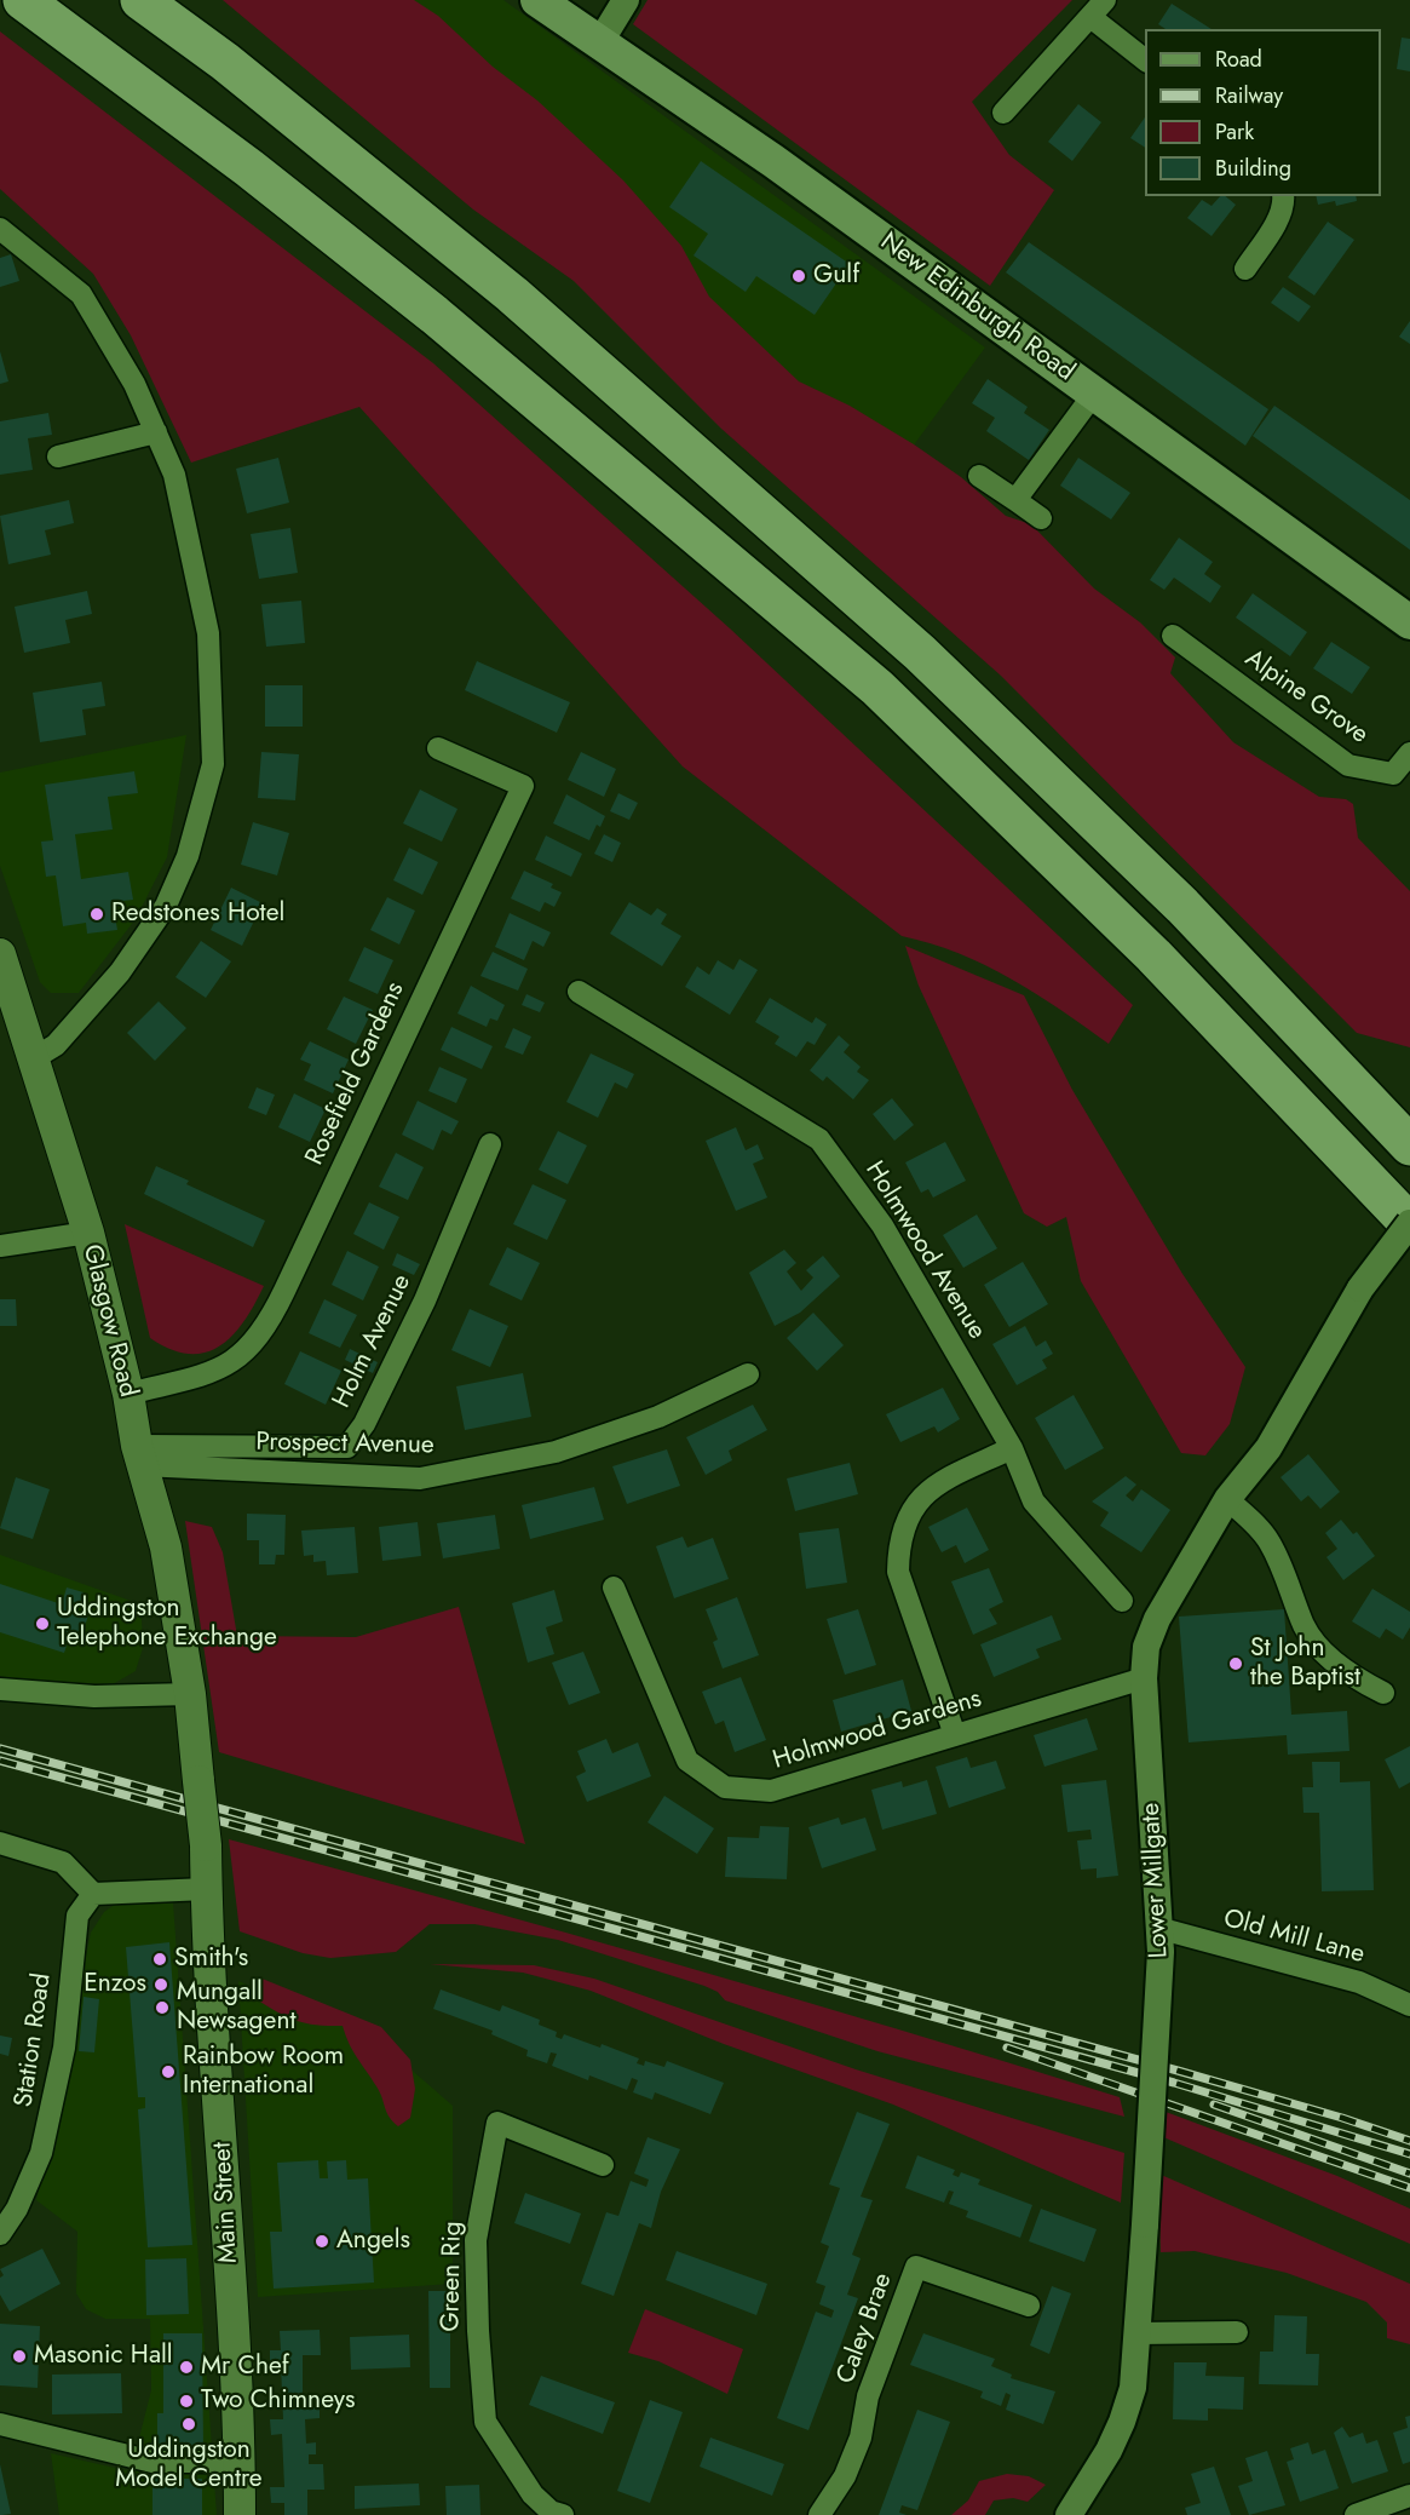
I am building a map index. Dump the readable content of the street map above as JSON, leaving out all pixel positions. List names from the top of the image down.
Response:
{
  "streets": {
    "main road": ["New Edinburgh Road", "Glasgow Road", "Main Street"],
    "street": [
      "Alpine Grove",
      "Rosefield Gardens",
      "Holmwood Avenue",
      "Holm Avenue",
      "Prospect Avenue",
      "Holmwood Gardens",
      "Lower Millgate",
      "Old Mill Lane",
      "Station Road",
      "Green Rig",
      "Caley Brae"
    ]
  },
  "crossings": [
    ["Rosefield Gardens", "Glasgow Road"],
    ["Glasgow Road", "Holm Avenue"],
    ["Glasgow Road", "Prospect Avenue"],
    ["Glasgow Road", "Main Street"],
    ["Holm Avenue", "Prospect Avenue"],
    ["Holmwood Gardens", "Lower Millgate"],
    ["Lower Millgate", "Old Mill Lane"]
  ],
  "places": [
    "Gulf",
    "Redstones Hotel",
    "Uddingston Telephone Exchange",
    "St John the Baptist",
    "Smith's",
    "Enzos",
    "Mungall Newsagent",
    "Rainbow Room International",
    "Angels",
    "Masonic Hall",
    "Mr Chef",
    "Two Chimneys",
    "Uddingston Model Centre"
  ],
  "legend": [
    "Road",
    "Railway",
    "Park",
    "Building"
  ]
}
